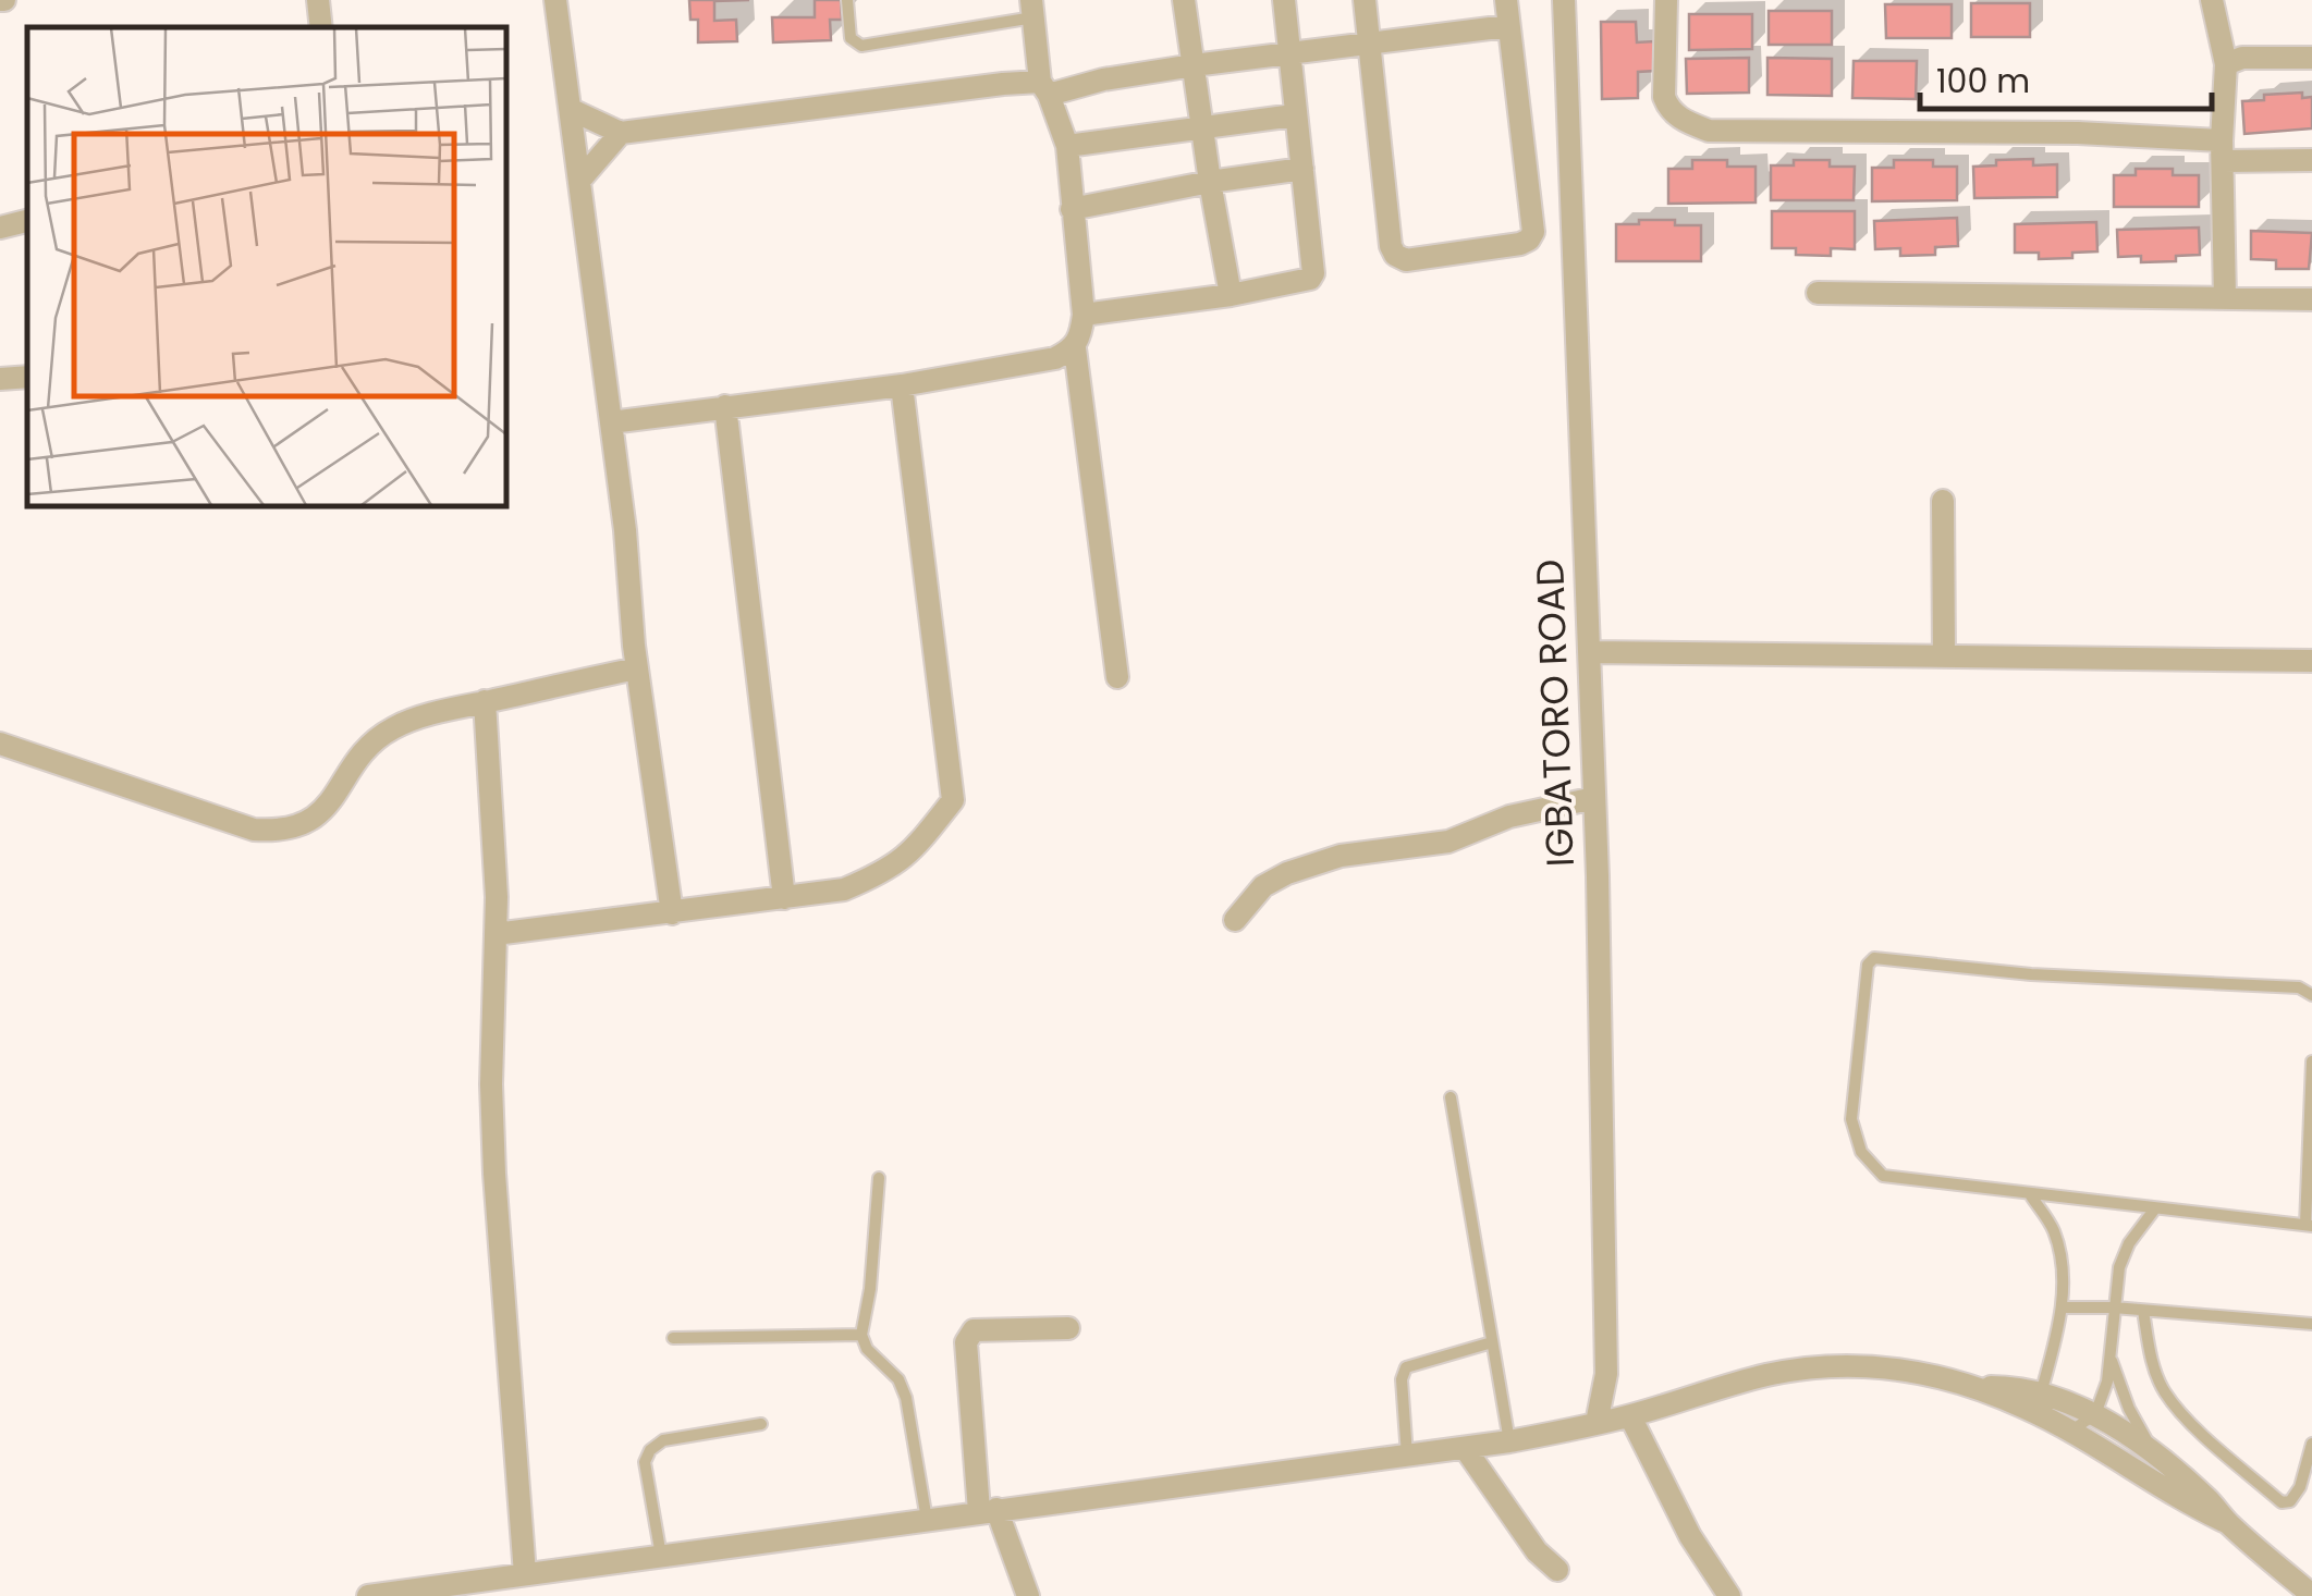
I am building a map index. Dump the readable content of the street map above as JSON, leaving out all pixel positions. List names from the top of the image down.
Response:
{
  "streets": {
    "street": ["IGBATORO ROAD"]
  },
  "scale_bar": "100 m"
}
